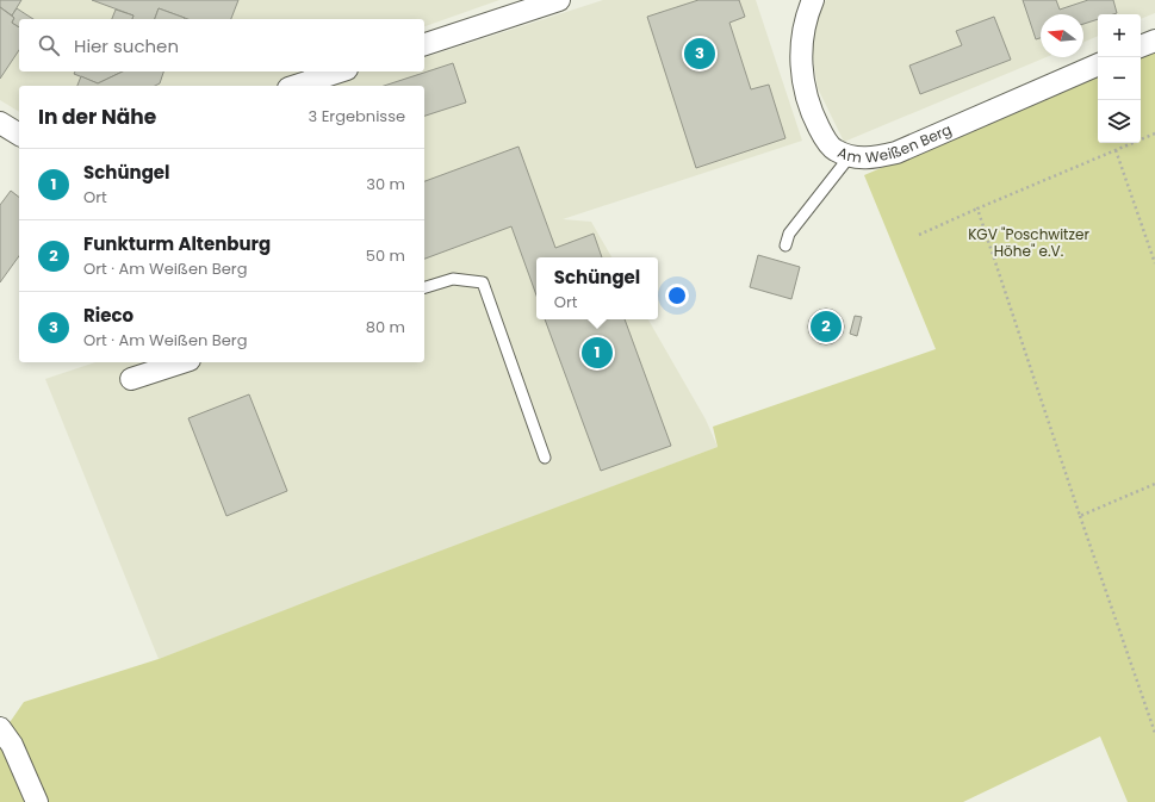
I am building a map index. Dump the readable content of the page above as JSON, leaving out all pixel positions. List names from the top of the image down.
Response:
{
  "streets": {
    "street": ["Am Weißen Berg"]
  },
  "parks": ["KGV \"Poschwitzer Höhe\" e.V."],
  "north": "left",
  "page": {
    "map_buttons": ["+", "−"],
    "search": "Hier suchen",
    "pins": ["3", "2", "1"],
    "heading": ["In der Nähe", "3 Ergebnisse"],
    "list": [
      {
        "mark": "1",
        "name": "Schüngel",
        "note": "Ort",
        "value": "30 m"
      },
      {
        "mark": "2",
        "name": "Funkturm Altenburg",
        "note": "Ort · Am Weißen Berg",
        "value": "50 m"
      },
      {
        "mark": "3",
        "name": "Rieco",
        "note": "Ort · Am Weißen Berg",
        "value": "80 m"
      }
    ],
    "popup": ["Schüngel", "Ort"]
  }
}
